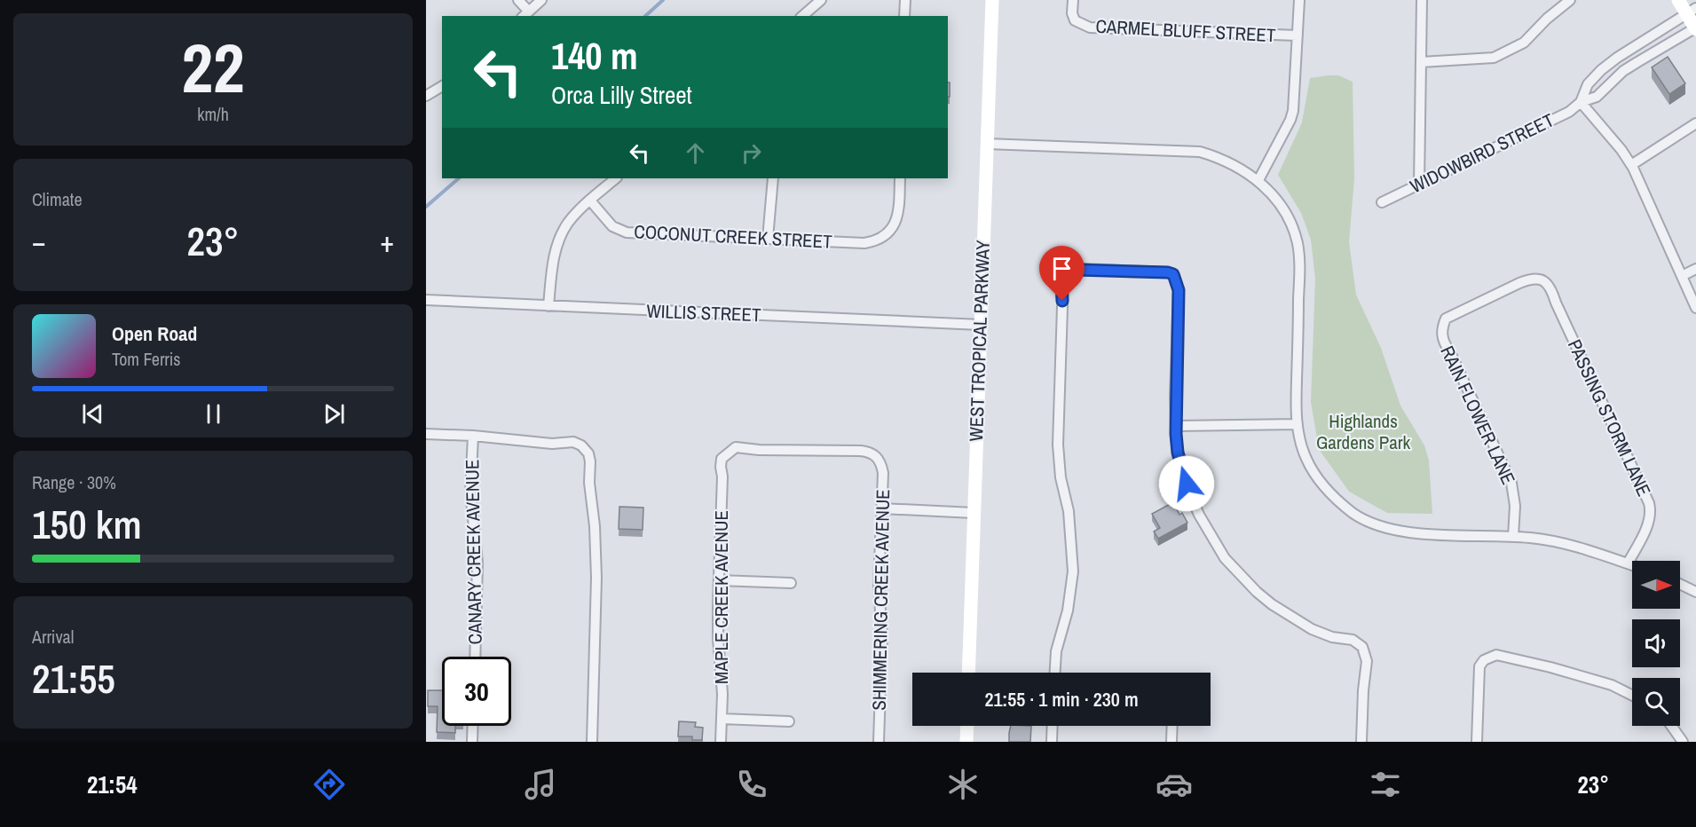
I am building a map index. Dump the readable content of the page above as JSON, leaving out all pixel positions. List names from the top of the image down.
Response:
{
  "streets": {
    "main road": ["WEST TROPICAL PARKWAY"],
    "street": [
      "CARMEL BLUFF STREET",
      "WIDOWBIRD STREET",
      "COCONUT CREEK STREET",
      "WILLIS STREET",
      "RAIN FLOWER LANE",
      "PASSING STORM LANE",
      "CANARY CREEK AVENUE",
      "MAPLE CREEK AVENUE",
      "SHIMMERING CREEK AVENUE"
    ]
  },
  "crossings": [
    ["WILLIS STREET", "WEST TROPICAL PARKWAY"],
    ["RAIN FLOWER LANE", "PASSING STORM LANE"],
    ["MAPLE CREEK AVENUE", "SHIMMERING CREEK AVENUE"]
  ],
  "parks": ["Highlands Gardens Park"],
  "north": "right",
  "page": {
    "tile": [
      ["22", "km/h"],
      "Climate",
      ["Range · 30%", "150 km"],
      ["Arrival", "21:55"]
    ],
    "turn": ["140 m", "Orca Lilly Street"],
    "heat": ["−", "23°", "+"],
    "song": ["Open Road", "Tom Ferris"],
    "limit": "30",
    "trip": "21:55 · 1 min · 230 m",
    "tabs": ["21:54", "23°"]
  }
}
